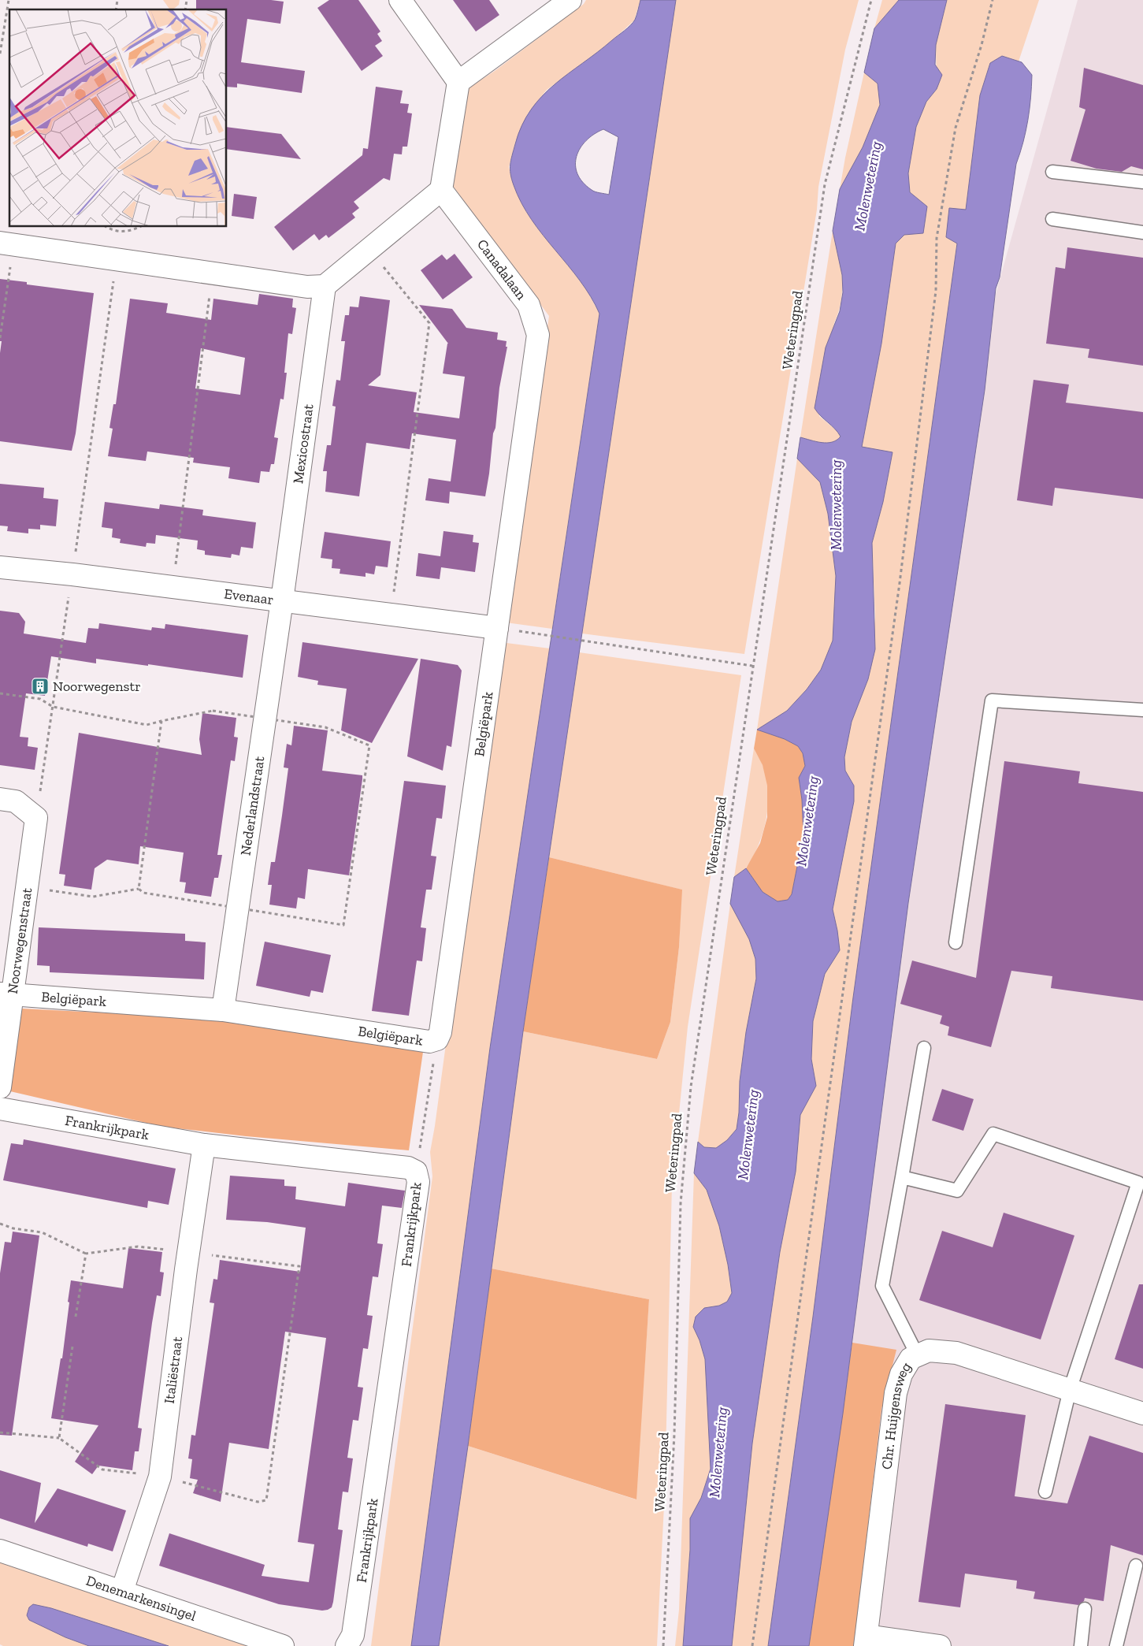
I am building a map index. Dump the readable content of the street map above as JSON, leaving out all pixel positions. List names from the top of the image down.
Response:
{
  "streets": {
    "street": [
      "Canadalaan",
      "Mexicostraat",
      "Evenaar",
      "Belgiëpark",
      "Nederlandstraat",
      "Noorwegenstraat",
      "Frankrijkpark",
      "Italiëstraat",
      "Chr. Huijgensweg",
      "Denemarkensingel"
    ],
    "path": ["Weteringpad"]
  },
  "crossings": [
    ["Canadalaan", "Evenaar"],
    ["Canadalaan", "Belgiëpark"],
    ["Mexicostraat", "Evenaar"],
    ["Mexicostraat", "Nederlandstraat"],
    ["Evenaar", "Belgiëpark"],
    ["Evenaar", "Nederlandstraat"],
    ["Belgiëpark", "Nederlandstraat"],
    ["Belgiëpark", "Noorwegenstraat"],
    ["Frankrijkpark", "Italiëstraat"],
    ["Italiëstraat", "Denemarkensingel"]
  ],
  "water": ["Molenwetering"],
  "places": {
    "building": ["Noorwegenstr"]
  }
}
